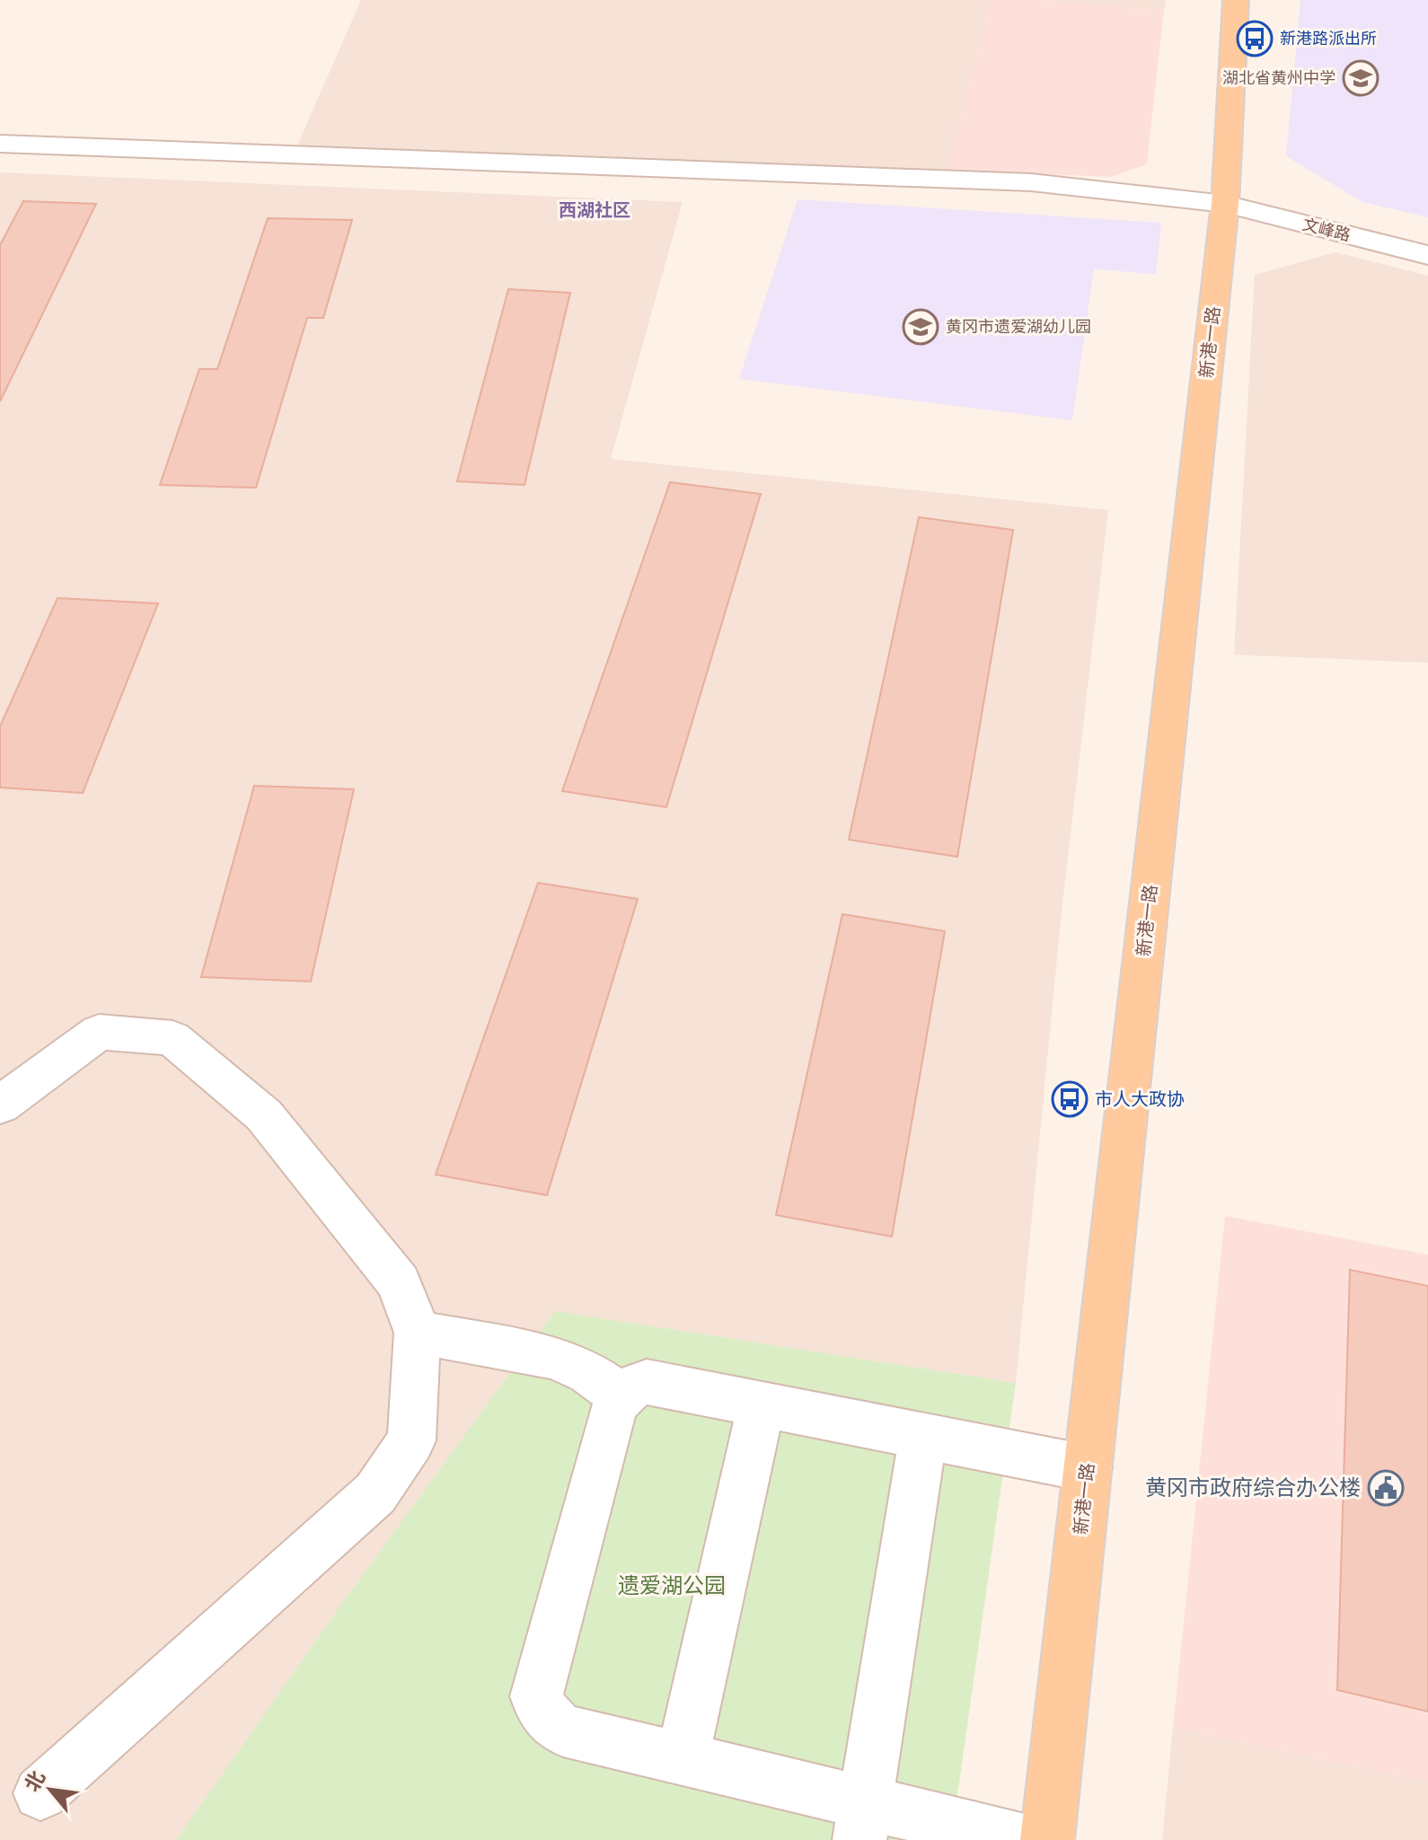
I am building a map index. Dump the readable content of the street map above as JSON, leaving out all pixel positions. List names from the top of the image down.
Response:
{
  "streets": {
    "main road": ["新港一路"],
    "street": ["文峰路"]
  },
  "crossings": [
    ["文峰路", "新港一路"]
  ],
  "districts": ["西湖社区"],
  "parks": ["遗爱湖公园"],
  "places": {
    "bus stop": ["新港路派出所", "市人大政协"],
    "school or university": ["湖北省黄州中学", "黄冈市遗爱湖幼儿园"],
    "public building": ["黄冈市政府综合办公楼"]
  },
  "north": "top left"
}
